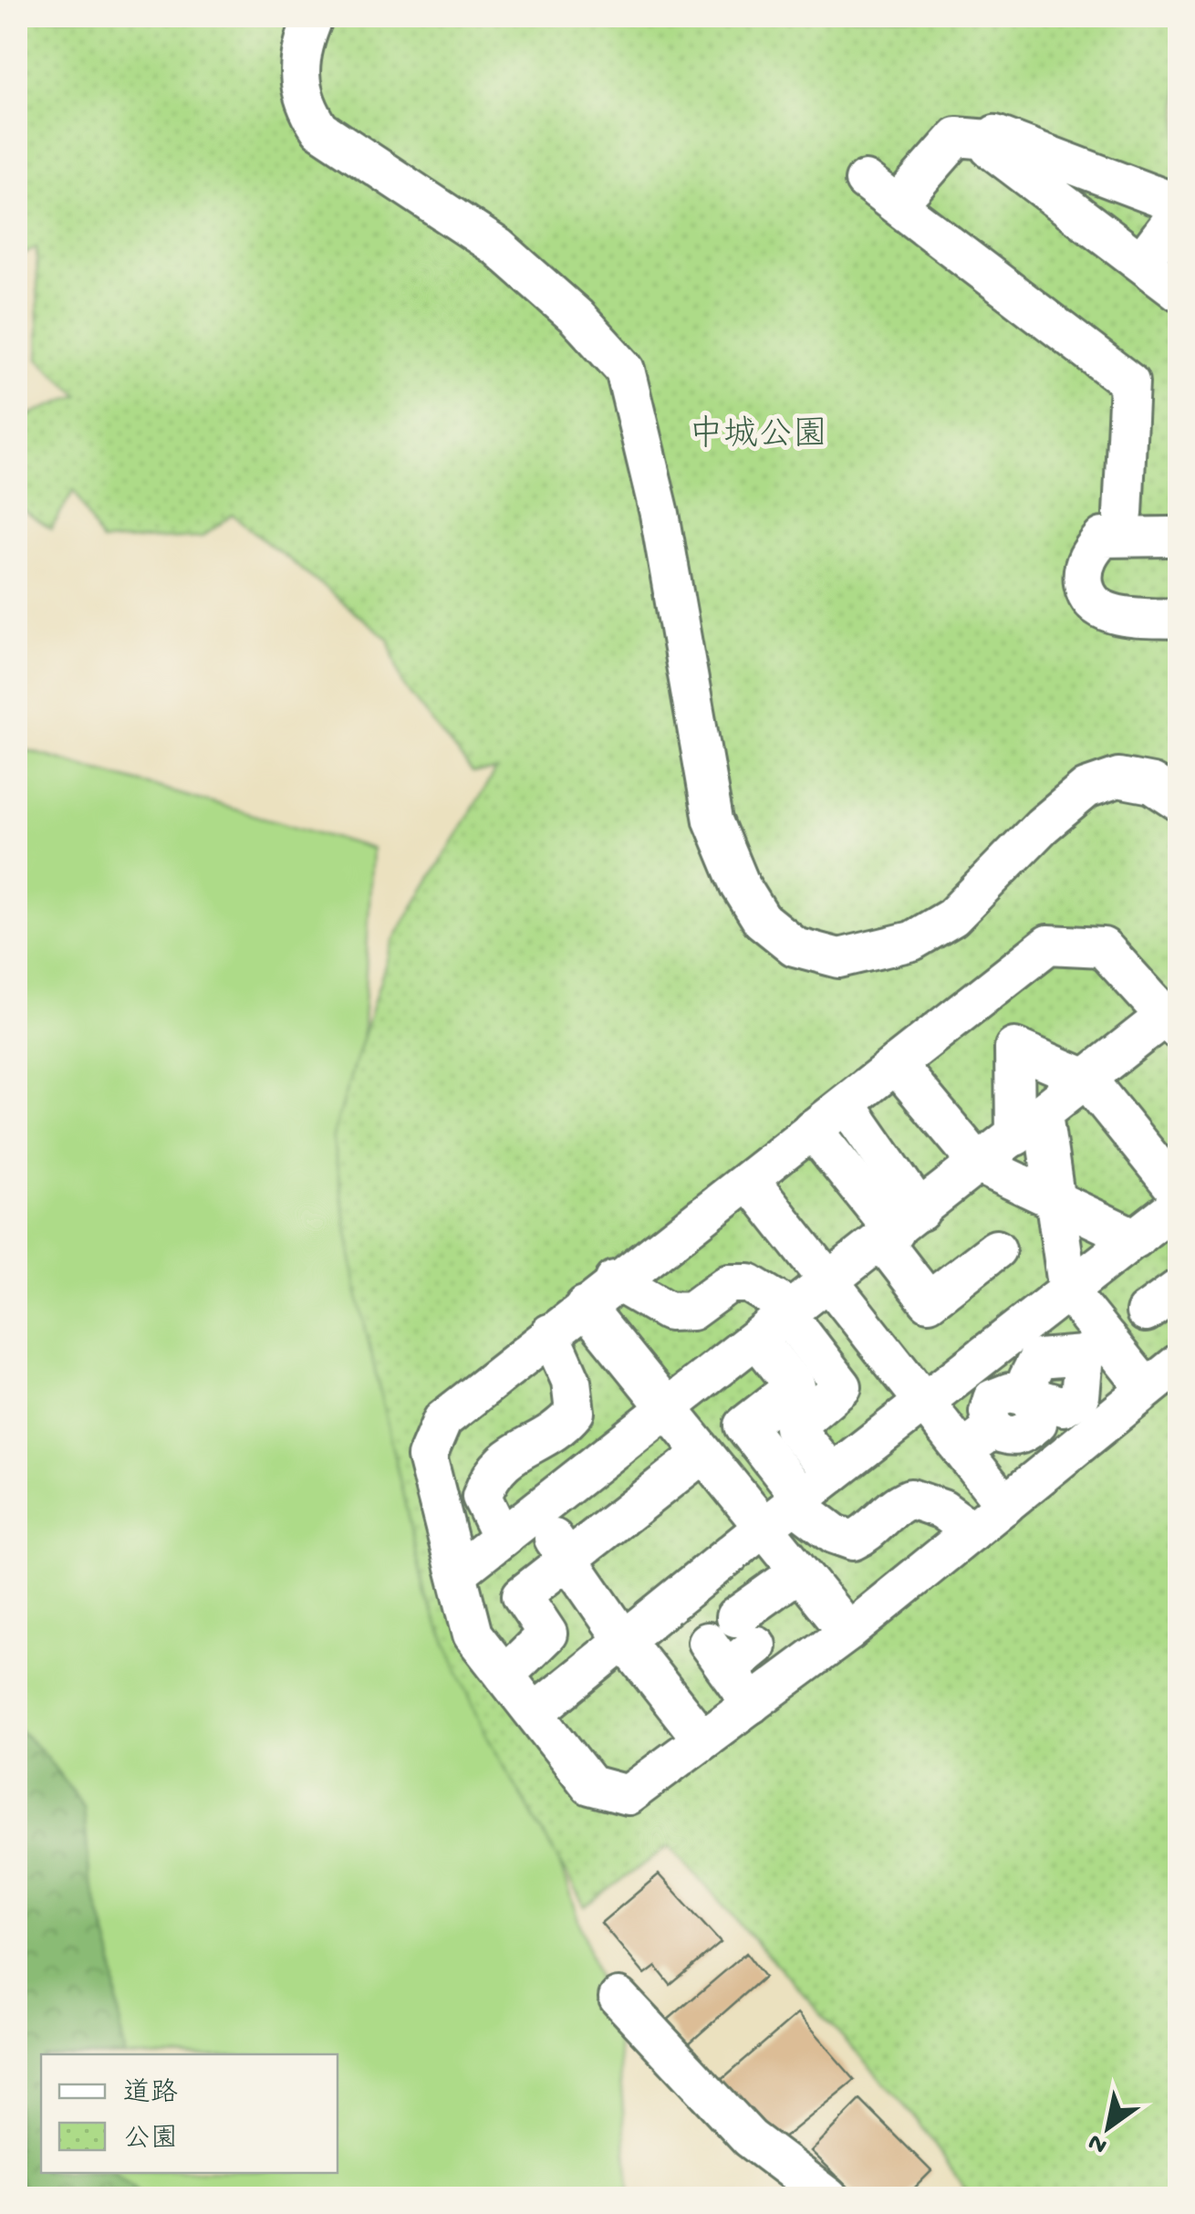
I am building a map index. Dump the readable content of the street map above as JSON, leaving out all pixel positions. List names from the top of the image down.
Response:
{
  "parks": ["中城公園"],
  "legend": ["道路", "公園"],
  "north": "bottom left"
}
